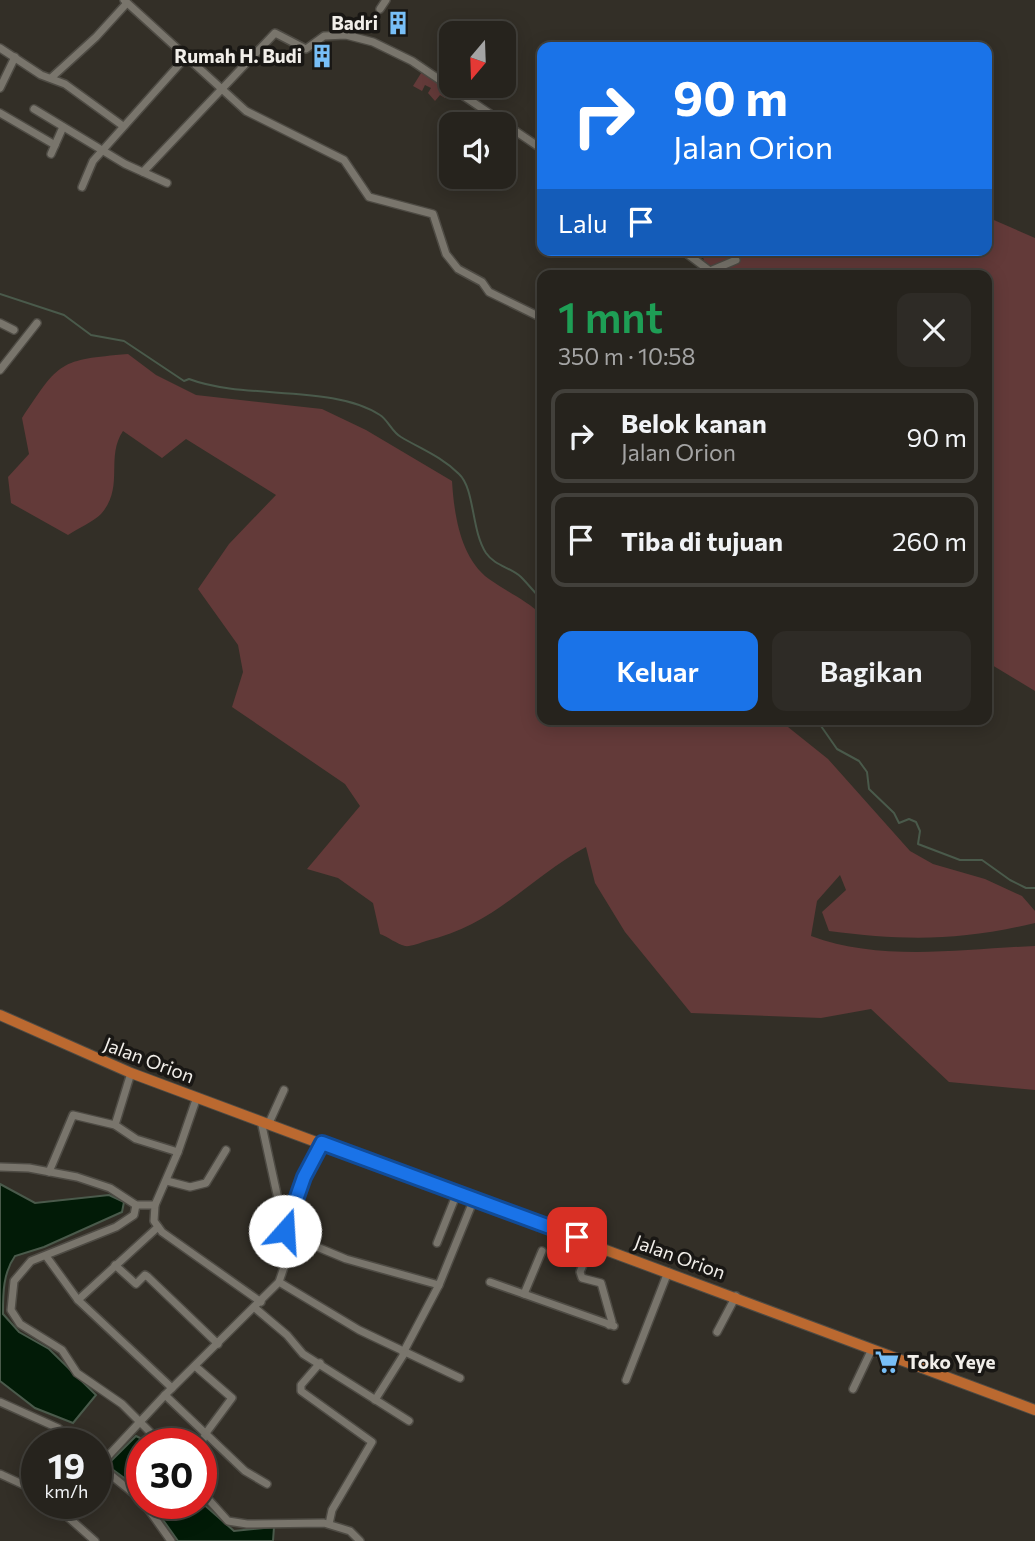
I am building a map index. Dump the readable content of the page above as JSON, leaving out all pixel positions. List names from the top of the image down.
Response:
{
  "streets": {
    "highway": ["Jalan Orion"]
  },
  "places": {
    "building": ["Badri", "Rumah H. Budi"],
    "supermarket": ["Toko Yeye"]
  },
  "north": "bottom",
  "page": {
    "turn": ["90 m", "Jalan Orion"],
    "then": "Lalu",
    "heading": ["1 mnt", "350 m · 10:58"],
    "list": [
      {
        "name": "Belok kanan",
        "note": "Jalan Orion",
        "value": "90 m"
      },
      {
        "name": "Tiba di tujuan",
        "value": "260 m"
      }
    ],
    "buttons": ["Keluar", "Bagikan"],
    "speed": "19 km/h",
    "limit": "30"
  }
}
